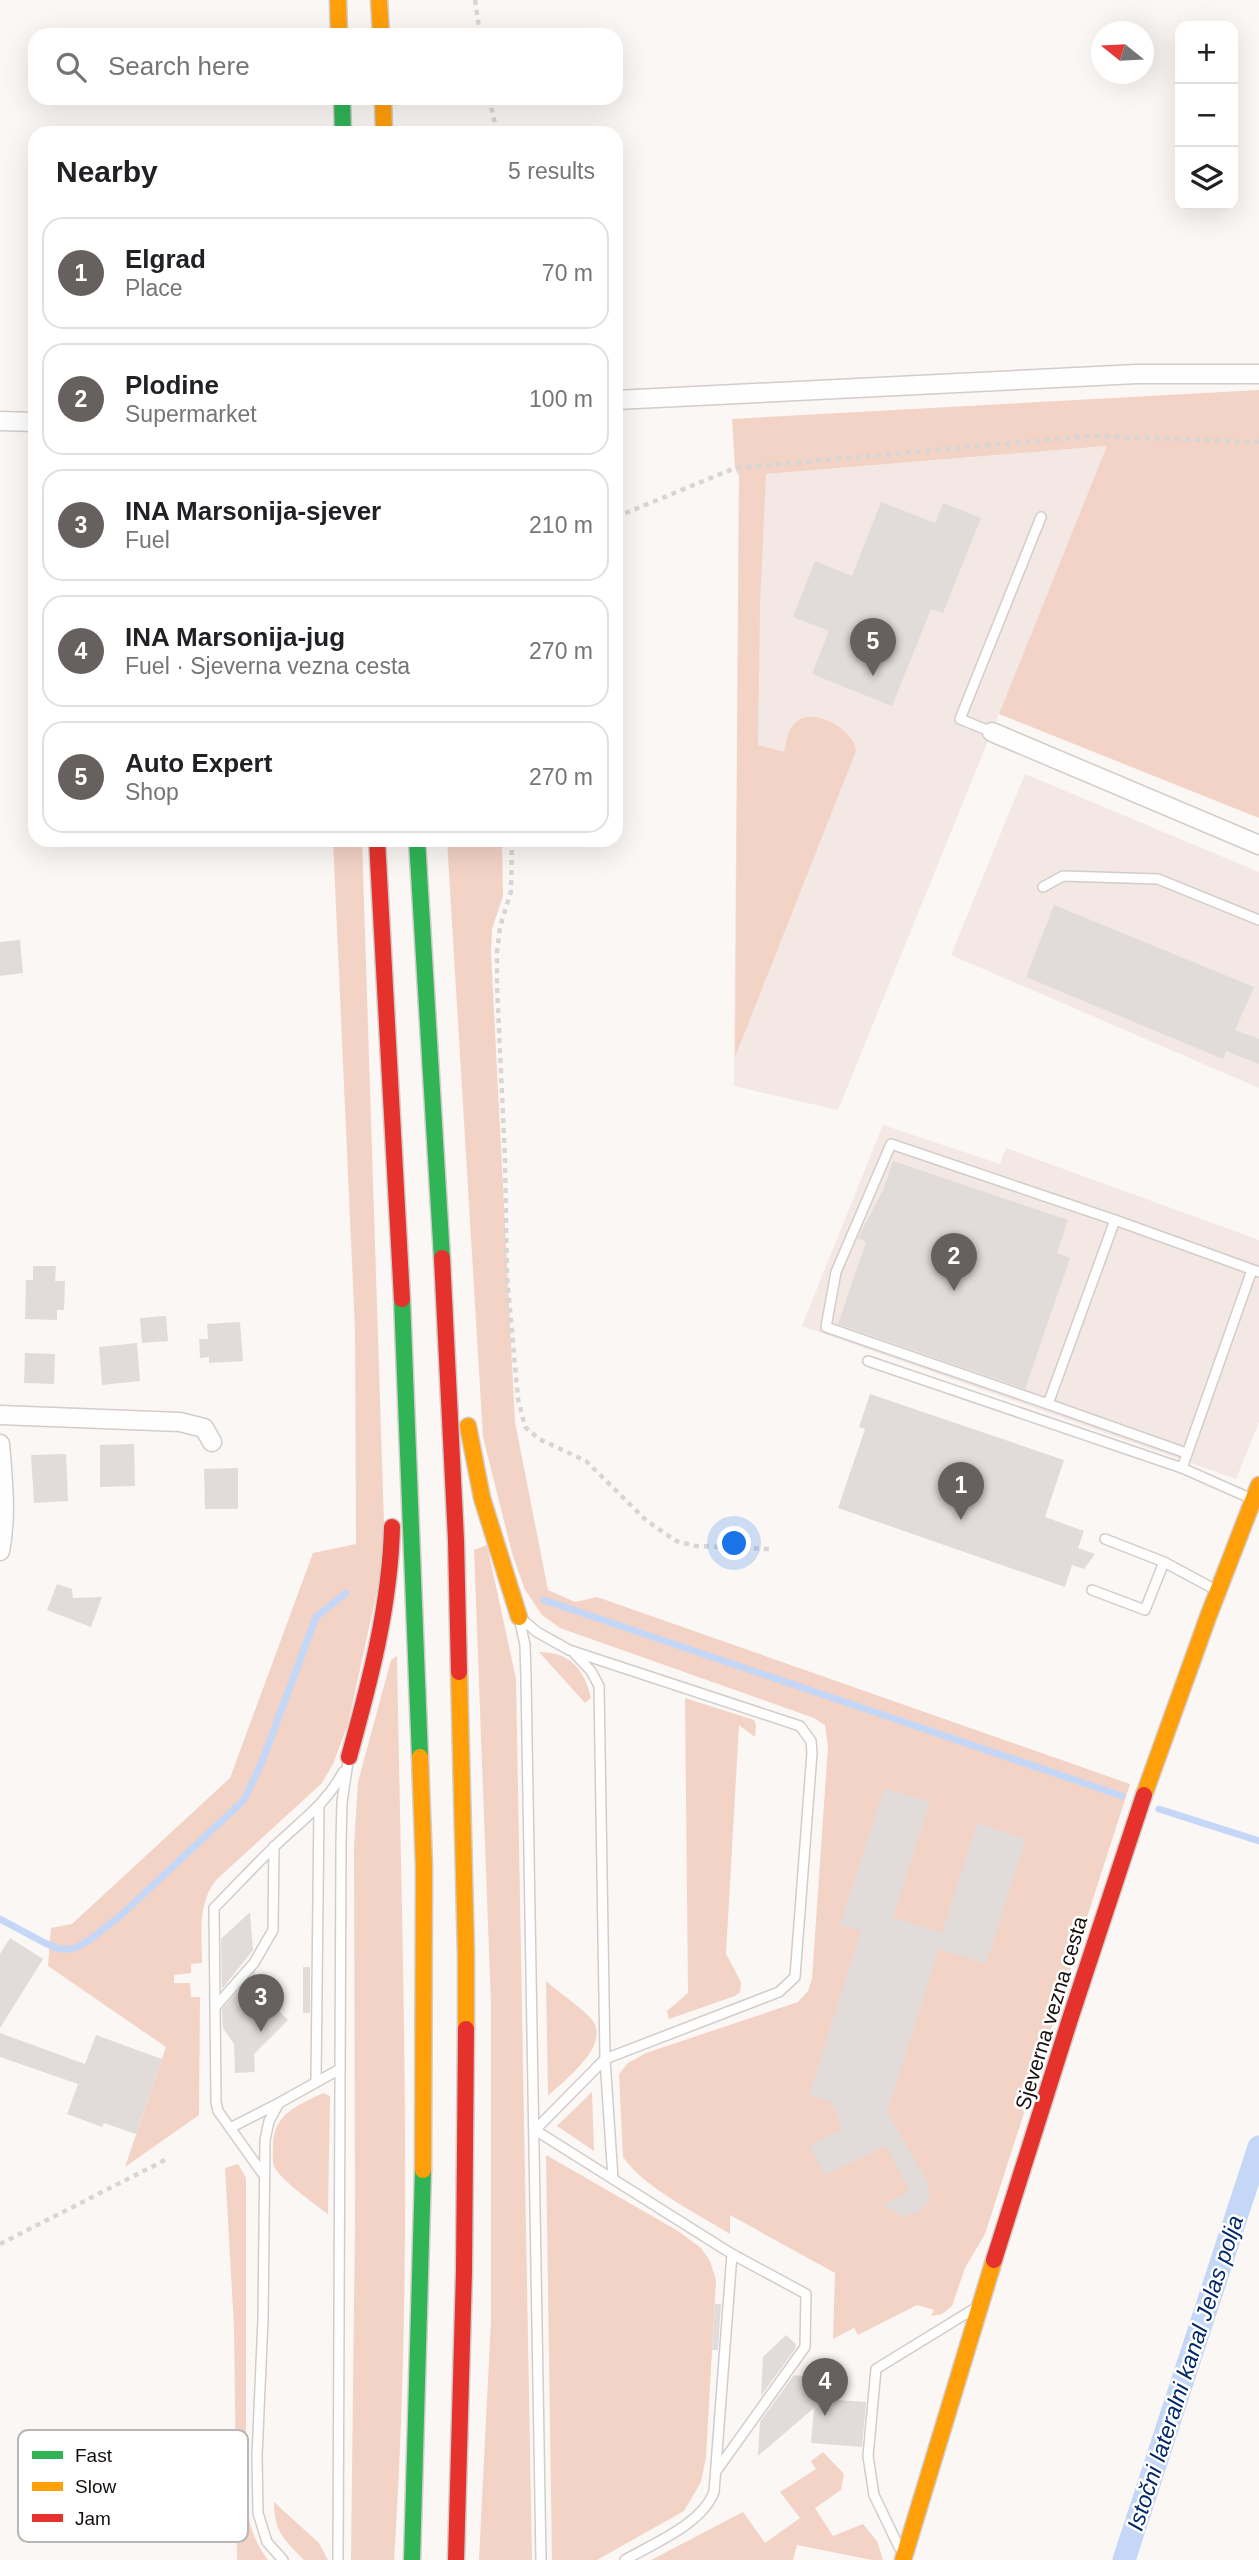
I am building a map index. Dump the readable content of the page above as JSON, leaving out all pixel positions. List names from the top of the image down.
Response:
{
  "streets": {
    "main road": ["Sjeverna vezna cesta"]
  },
  "water": ["Istočni lateralni kanal Jelas polja"],
  "legend": ["Fast", "Slow", "Jam"],
  "north": "left",
  "page": {
    "map_buttons": ["+", "−"],
    "search": "Search here",
    "heading": ["Nearby", "5 results"],
    "list": [
      {
        "mark": "1",
        "name": "Elgrad",
        "note": "Place",
        "value": "70 m"
      },
      {
        "mark": "2",
        "name": "Plodine",
        "note": "Supermarket",
        "value": "100 m"
      },
      {
        "mark": "3",
        "name": "INA Marsonija-sjever",
        "note": "Fuel",
        "value": "210 m"
      },
      {
        "mark": "4",
        "name": "INA Marsonija-jug",
        "note": "Fuel · Sjeverna vezna cesta",
        "value": "270 m"
      },
      {
        "mark": "5",
        "name": "Auto Expert",
        "note": "Shop",
        "value": "270 m"
      }
    ],
    "pins": [
      "5",
      "2",
      "1",
      "3",
      "4"
    ]
  }
}
